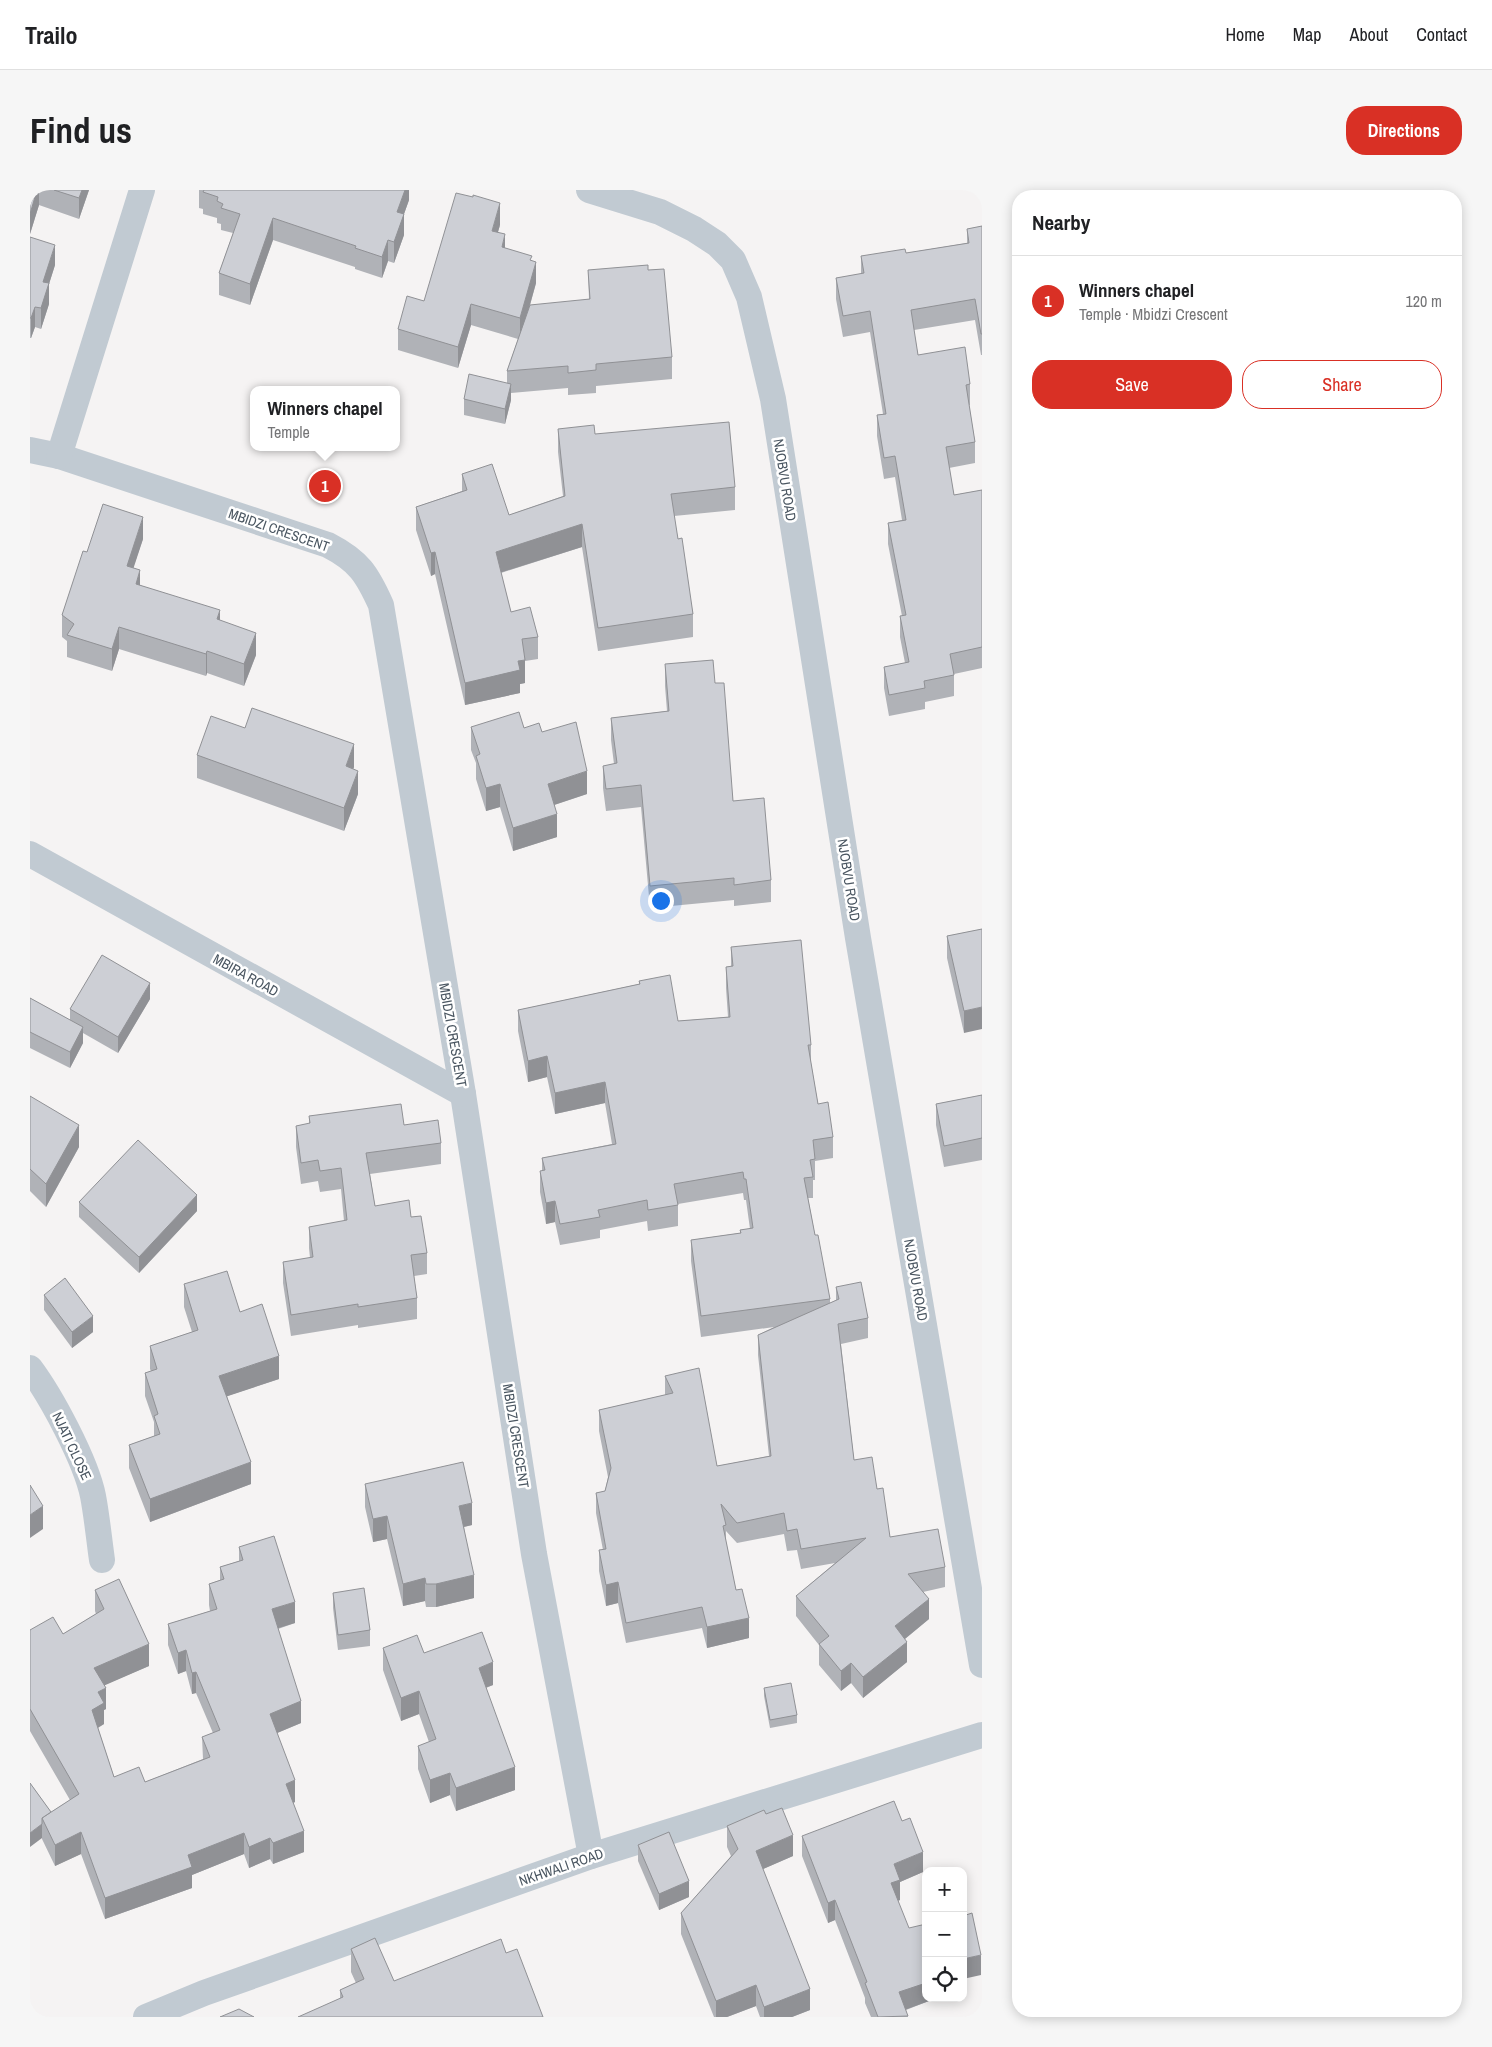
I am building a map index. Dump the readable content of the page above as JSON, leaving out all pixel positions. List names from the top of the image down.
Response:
{
  "streets": {
    "street": [
      "NJOBVU ROAD",
      "MBIDZI CRESCENT",
      "MBIRA ROAD",
      "NJATI CLOSE",
      "NKHWALI ROAD"
    ]
  },
  "crossings": [
    ["MBIDZI CRESCENT", "MBIRA ROAD"],
    ["MBIDZI CRESCENT", "NKHWALI ROAD"]
  ],
  "page": {
    "header": "Trailo",
    "nav": [
      "Home",
      "Map",
      "About",
      "Contact"
    ],
    "buttons": [
      "Directions",
      ["Save", "Share"]
    ],
    "title": "Find us",
    "heading": "Nearby",
    "list": [
      {
        "mark": "1",
        "name": "Winners chapel",
        "note": "Temple · Mbidzi Crescent",
        "value": "120 m"
      }
    ],
    "popup": ["Winners chapel", "Temple"],
    "pins": "1",
    "map_buttons": ["+", "−"]
  }
}
